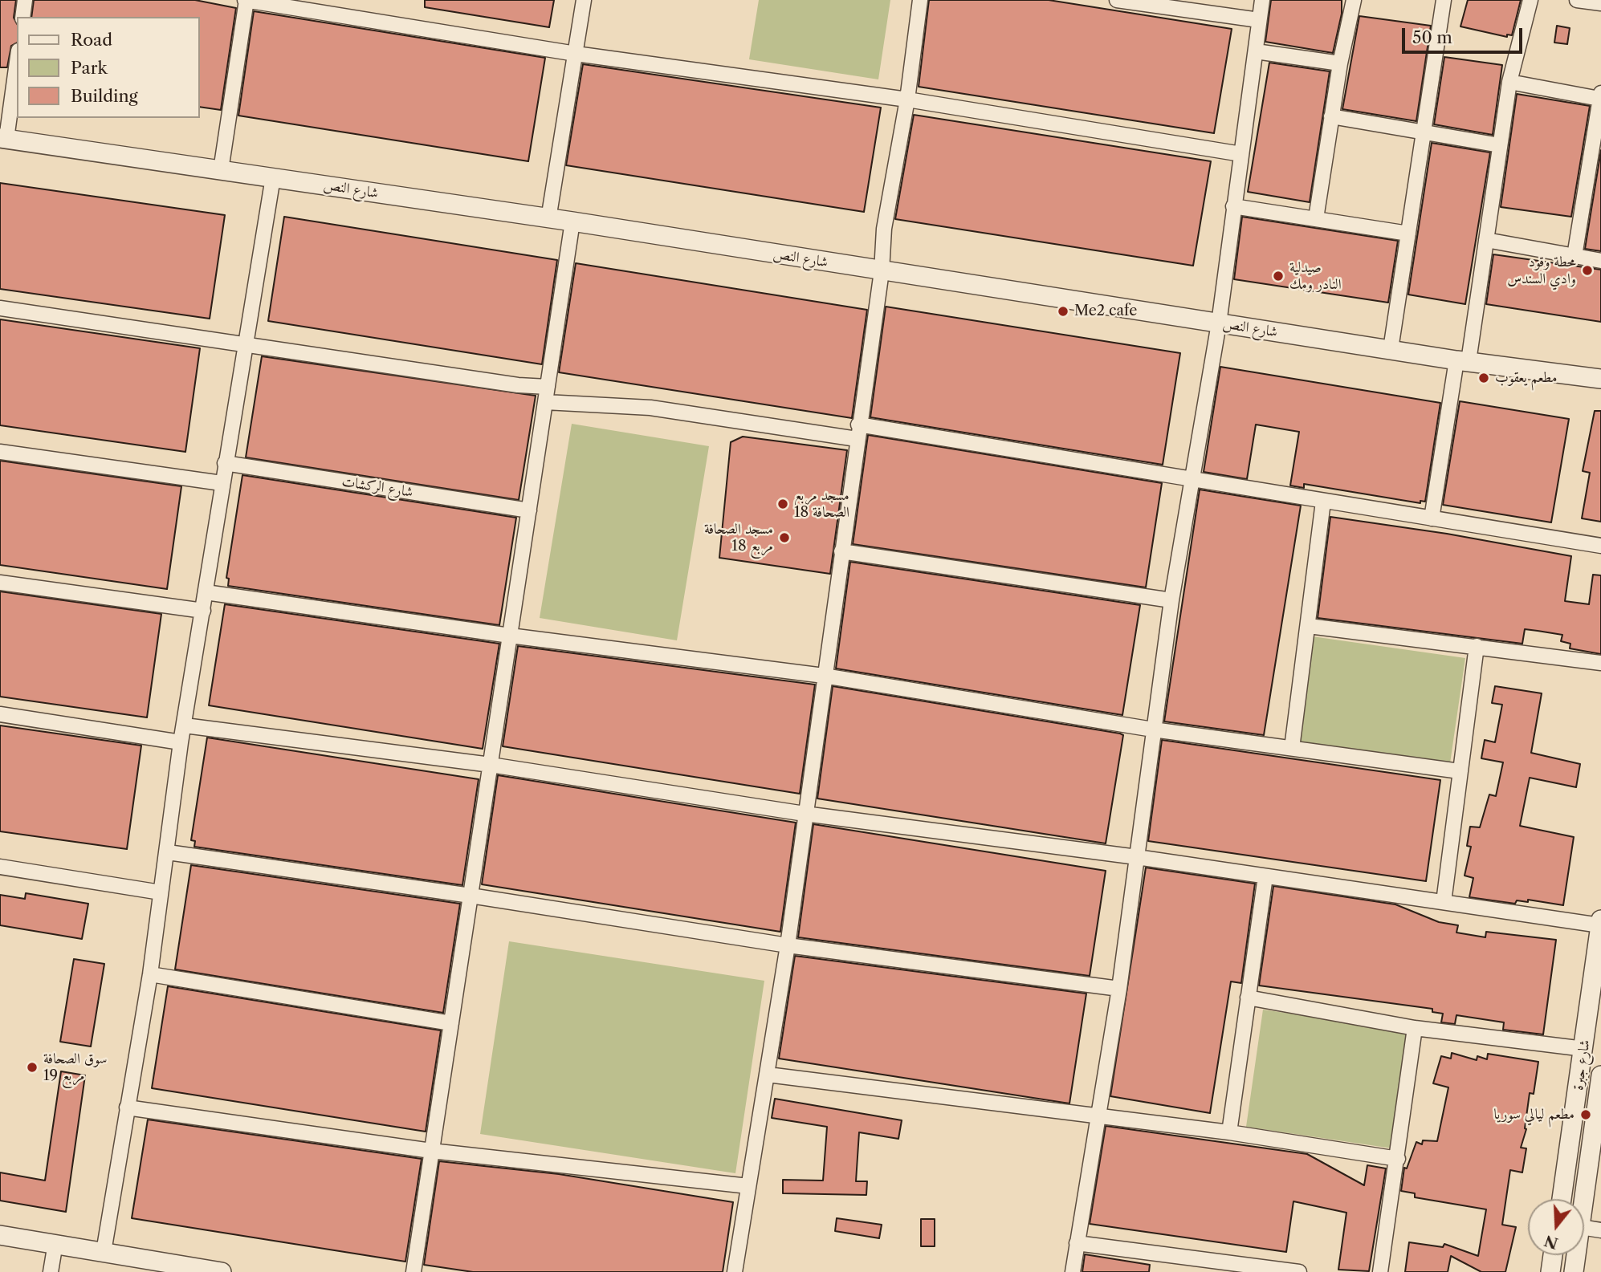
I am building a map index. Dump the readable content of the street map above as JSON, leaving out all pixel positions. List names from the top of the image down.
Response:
{
  "streets": {
    "street": ["شارع النص", "شارع الركشات", "شارع جبرة"]
  },
  "places": [
    "محطة وقود وادي السندس",
    "صيدلية النادر ومك",
    "Me2 cafe",
    "مطعم يعقوب",
    "مسجد مربع 18 الصحافة",
    "مسجد الصحافة مربع 18",
    "سوق الصحافة مربع 19",
    "مطعم ليالي سوريا"
  ],
  "legend": ["Road", "Park", "Building"],
  "scale_bar": "50 m",
  "north": "bottom"
}
